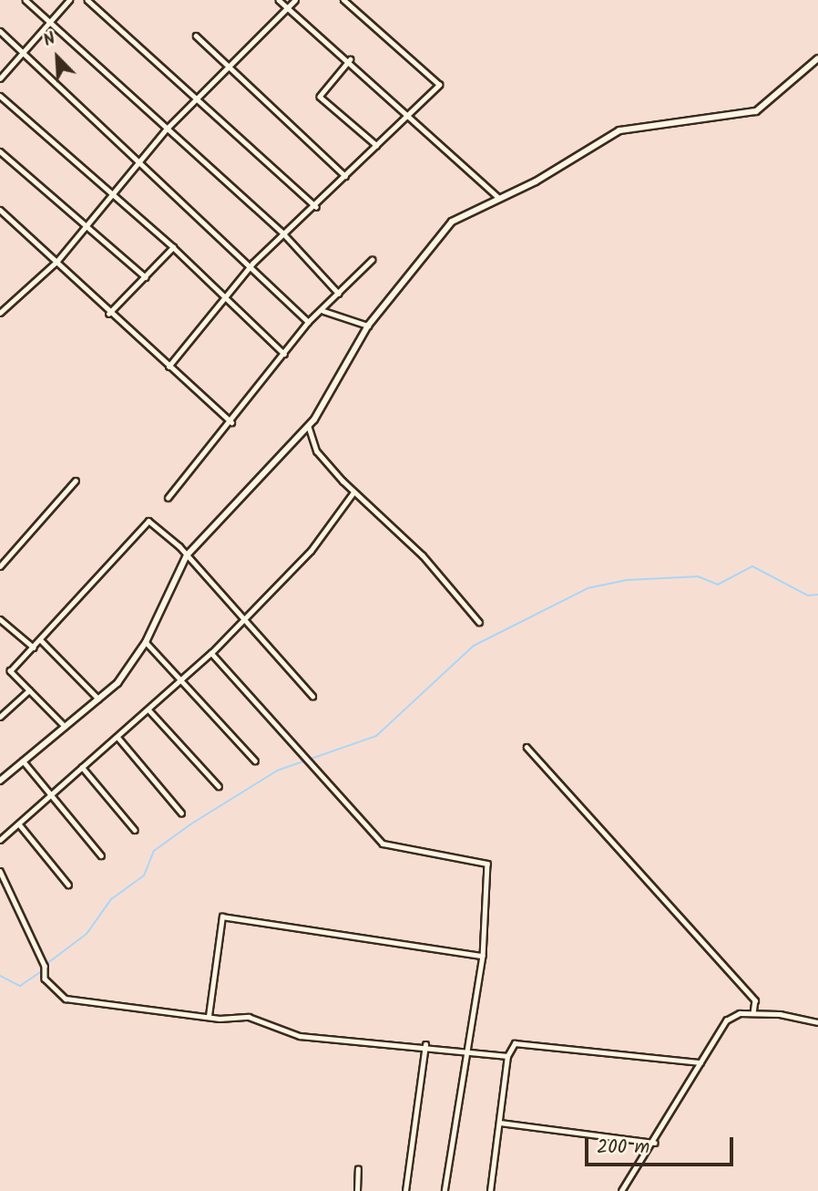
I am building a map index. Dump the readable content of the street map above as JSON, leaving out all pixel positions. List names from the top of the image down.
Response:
{
  "scale_bar": "200 m",
  "north": "top left"
}
